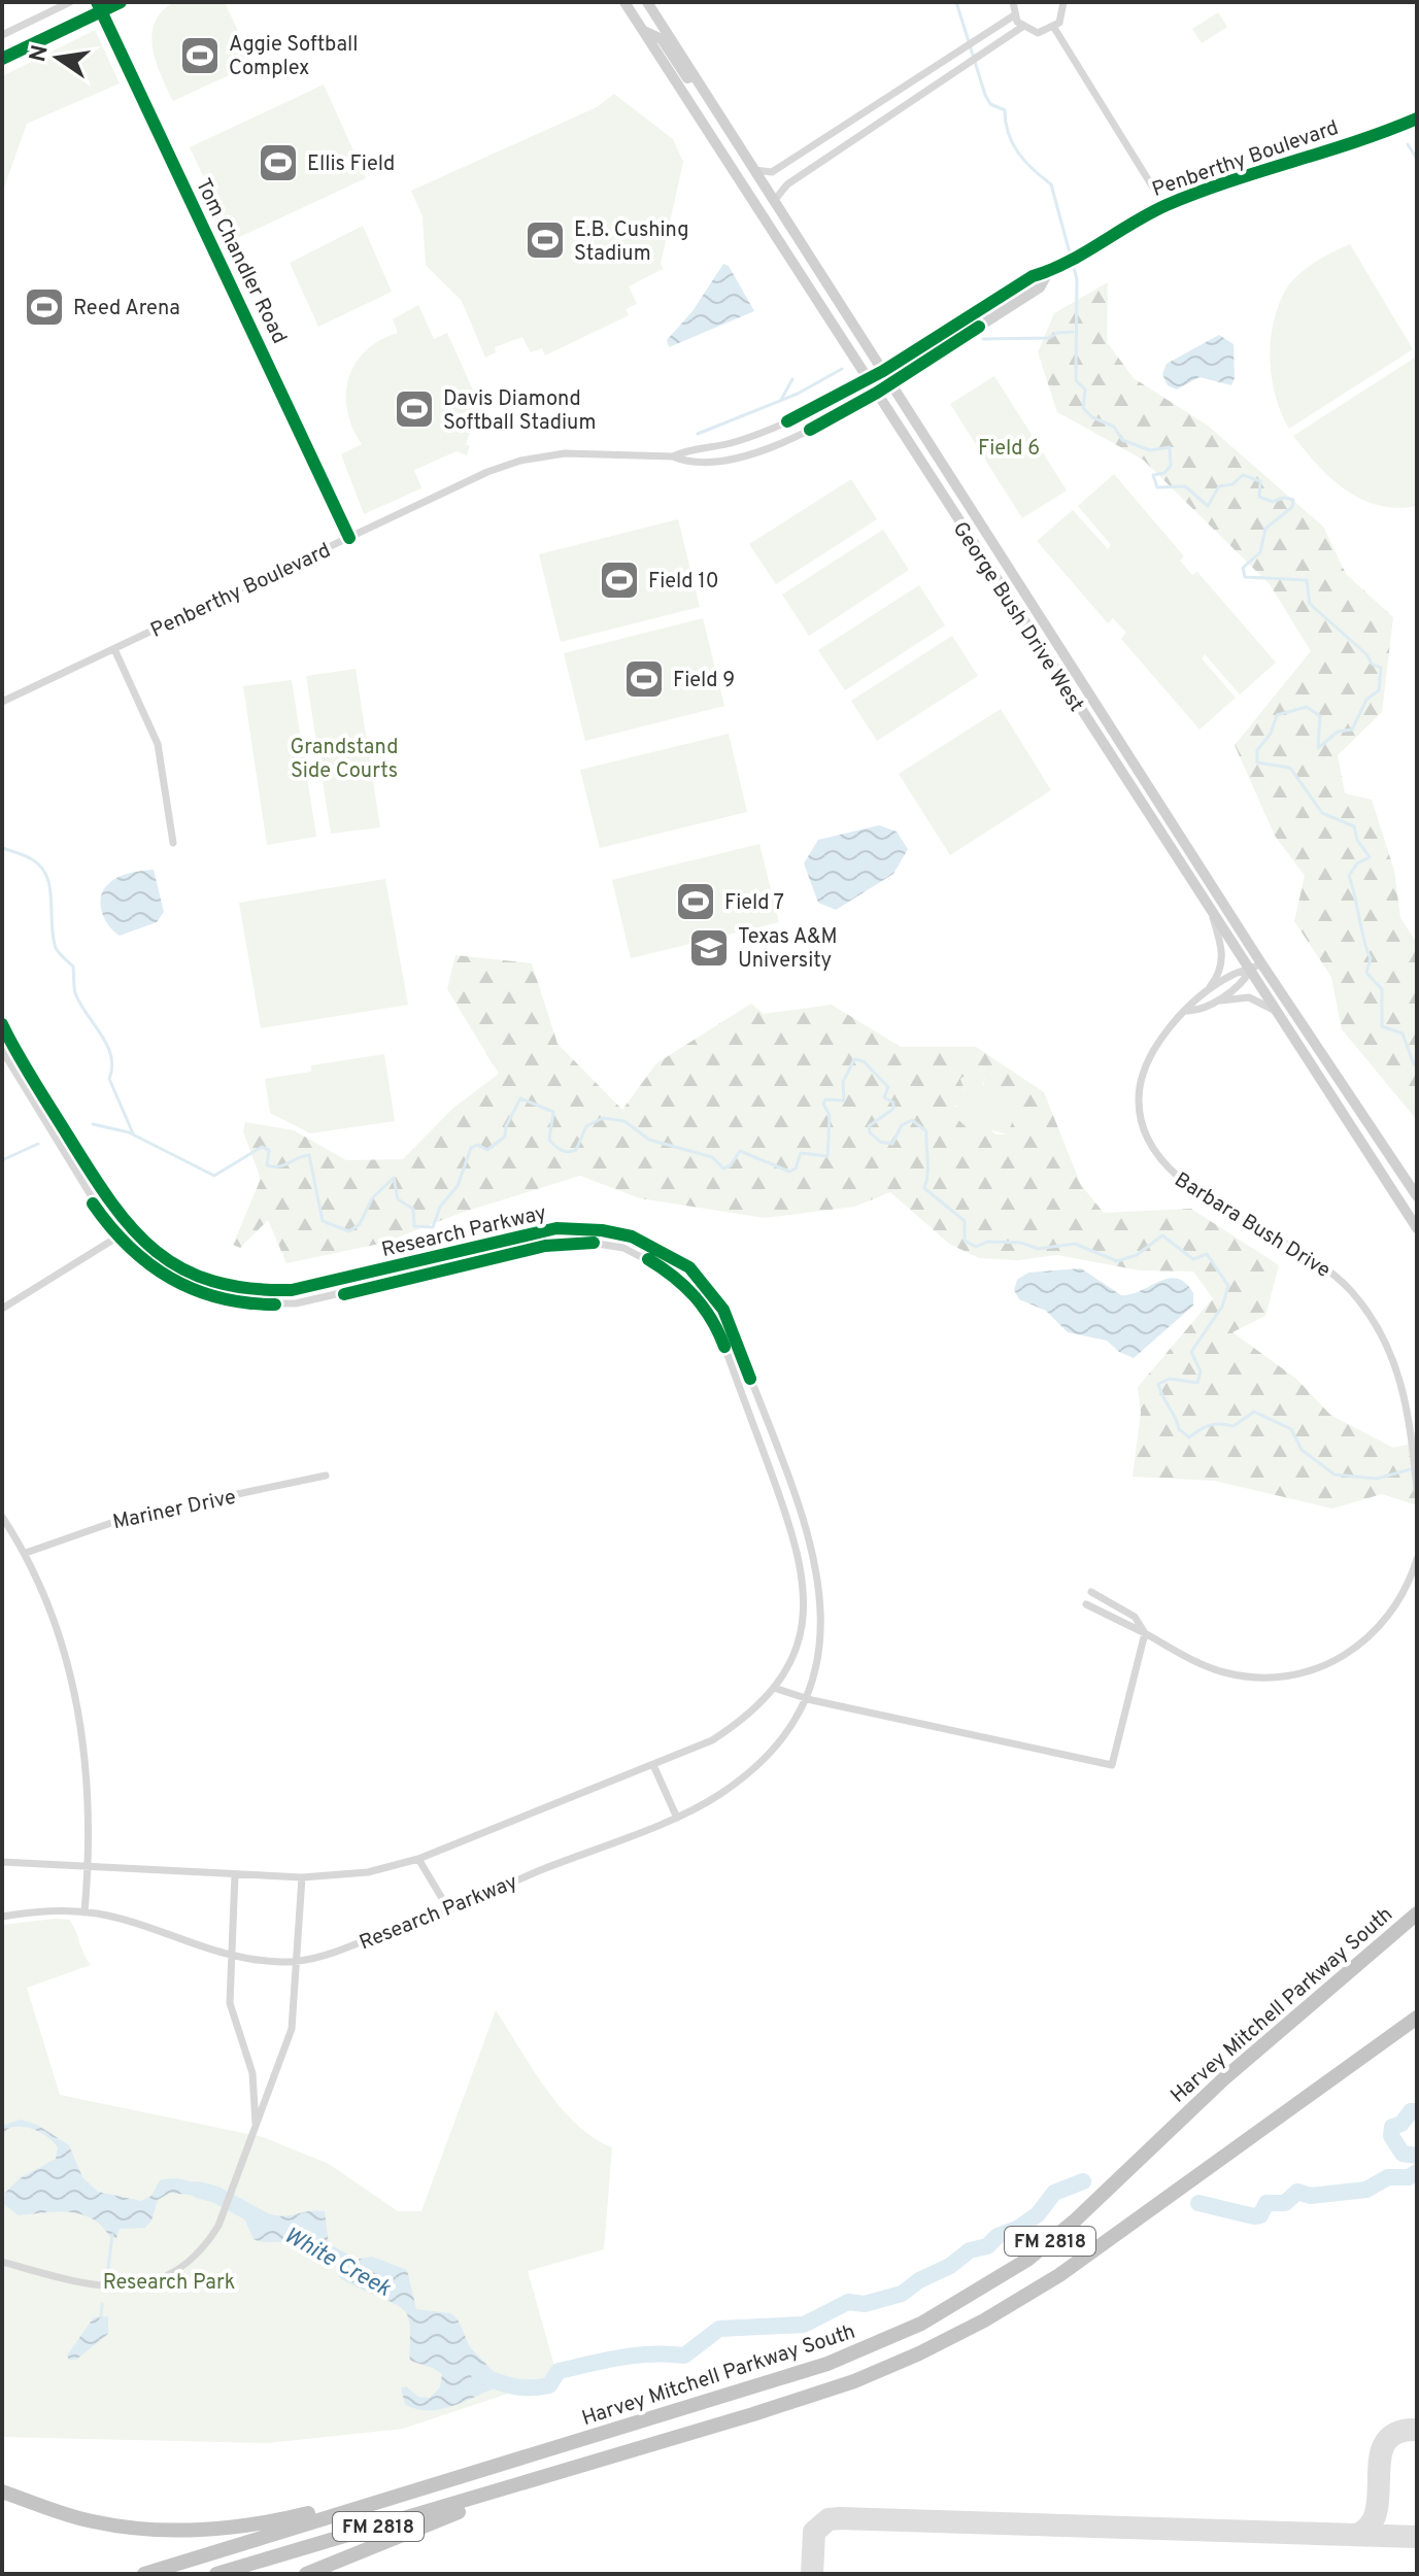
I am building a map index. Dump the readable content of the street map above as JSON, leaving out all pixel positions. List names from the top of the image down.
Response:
{
  "streets": {
    "highway": ["Harvey Mitchell Parkway South", "FM 2818"],
    "main road": ["Penberthy Boulevard", "George Bush Drive West"],
    "street": [
      "Tom Chandler Road",
      "Barbara Bush Drive",
      "Research Parkway",
      "Mariner Drive"
    ]
  },
  "crossings": [
    ["Penberthy Boulevard", "Tom Chandler Road"],
    ["Penberthy Boulevard", "George Bush Drive West"],
    ["George Bush Drive West", "Barbara Bush Drive"]
  ],
  "water": ["White Creek"],
  "parks": ["Field 6", "Grandstand Side Courts", "Research Park"],
  "places": {
    "sports": [
      "Aggie Softball Complex",
      "Ellis Field",
      "E.B. Cushing Stadium",
      "Reed Arena",
      "Davis Diamond Softball Stadium",
      "Field 10",
      "Field 9",
      "Field 7"
    ],
    "school or university": ["Texas A&M University"]
  },
  "north": "left"
}
